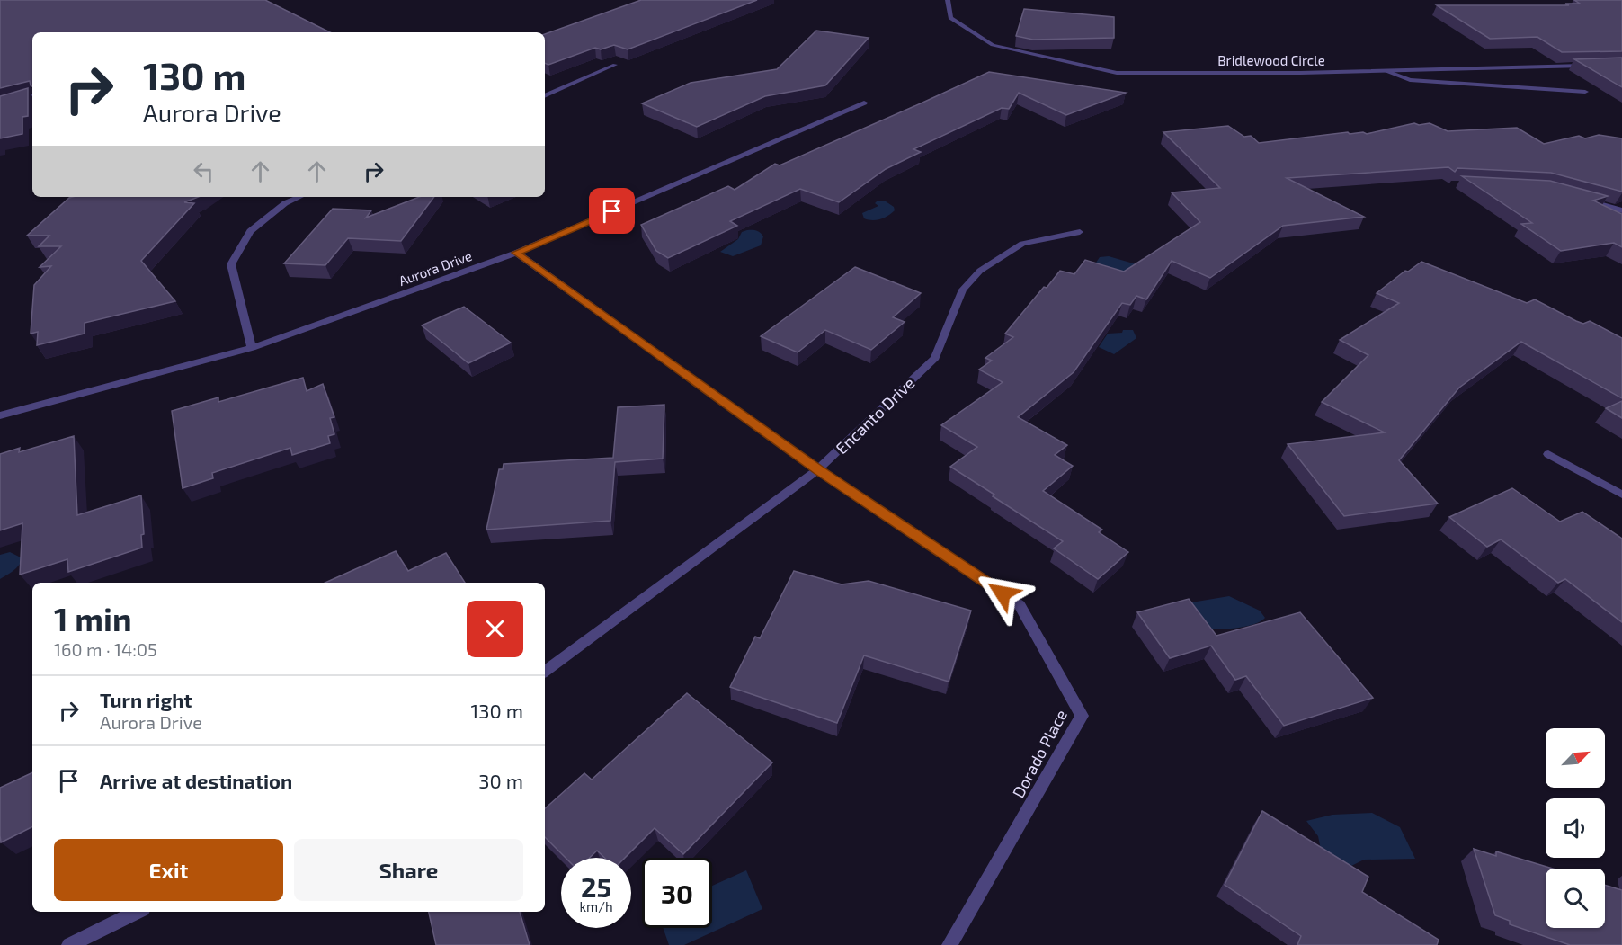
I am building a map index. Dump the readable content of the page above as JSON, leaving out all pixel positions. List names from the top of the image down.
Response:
{
  "streets": {
    "street": [
      "Bridlewood Circle",
      "Aurora Drive",
      "Encanto Drive",
      "Dorado Place"
    ]
  },
  "crossings": [
    ["Aurora Drive", "Dorado Place"],
    ["Encanto Drive", "Dorado Place"]
  ],
  "north": "top right",
  "page": {
    "turn": ["130 m", "Aurora Drive"],
    "heading": ["1 min", "160 m · 14:05"],
    "list": [
      {
        "name": "Turn right",
        "note": "Aurora Drive",
        "value": "130 m"
      },
      {
        "name": "Arrive at destination",
        "value": "30 m"
      }
    ],
    "buttons": ["Exit", "Share"],
    "speed": "25 km/h",
    "limit": "30"
  }
}
